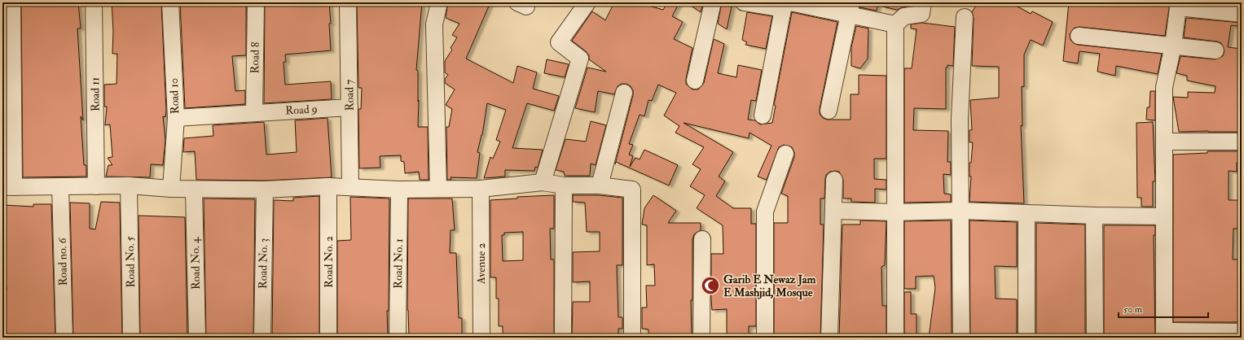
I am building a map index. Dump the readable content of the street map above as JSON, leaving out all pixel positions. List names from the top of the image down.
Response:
{
  "streets": {
    "street": [
      "Road 8",
      "Road 11",
      "Road 7",
      "Road 10",
      "Road 9",
      "Road no. 6",
      "Road No. 5",
      "Road No. 2",
      "Road No. 4",
      "Road No. 3",
      "Road No. 1",
      "Avenue 2"
    ]
  },
  "crossings": [
    ["Road 8", "Road 9"],
    ["Road 7", "Road 9"],
    ["Road 10", "Road 9"]
  ],
  "places": {
    "mosque": ["Garib E Newaz Jam E Mashjid, Mosque"]
  },
  "scale_bar": "50 m"
}
